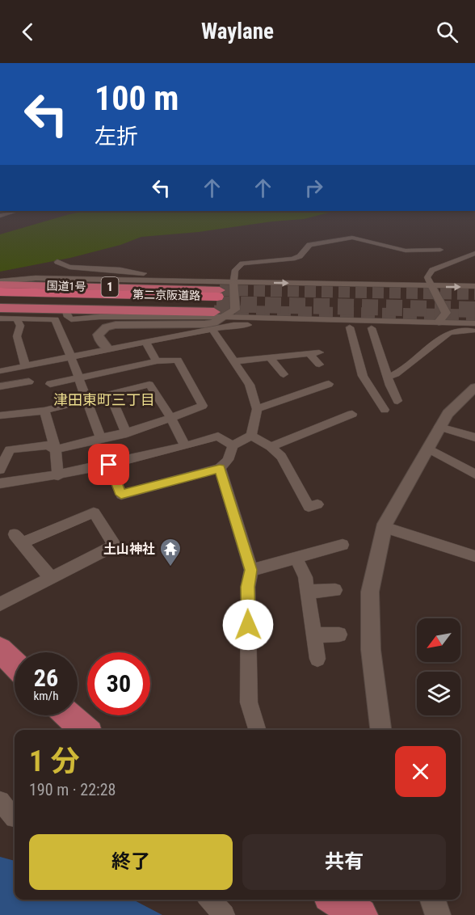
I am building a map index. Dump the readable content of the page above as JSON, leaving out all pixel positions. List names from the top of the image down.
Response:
{
  "streets": {
    "highway": ["国道1号", "1", "第二京阪道路"]
  },
  "crossings": [
    ["国道1号", "第二京阪道路"]
  ],
  "districts": ["津田東町三丁目"],
  "places": {
    "temple": ["土山神社"]
  },
  "north": "bottom left",
  "page": {
    "header": "Waylane",
    "turn": ["100 m", "左折"],
    "speed": "26 km/h",
    "limit": "30",
    "heading": ["1 分", "190 m · 22:28"],
    "buttons": ["終了", "共有"]
  }
}
